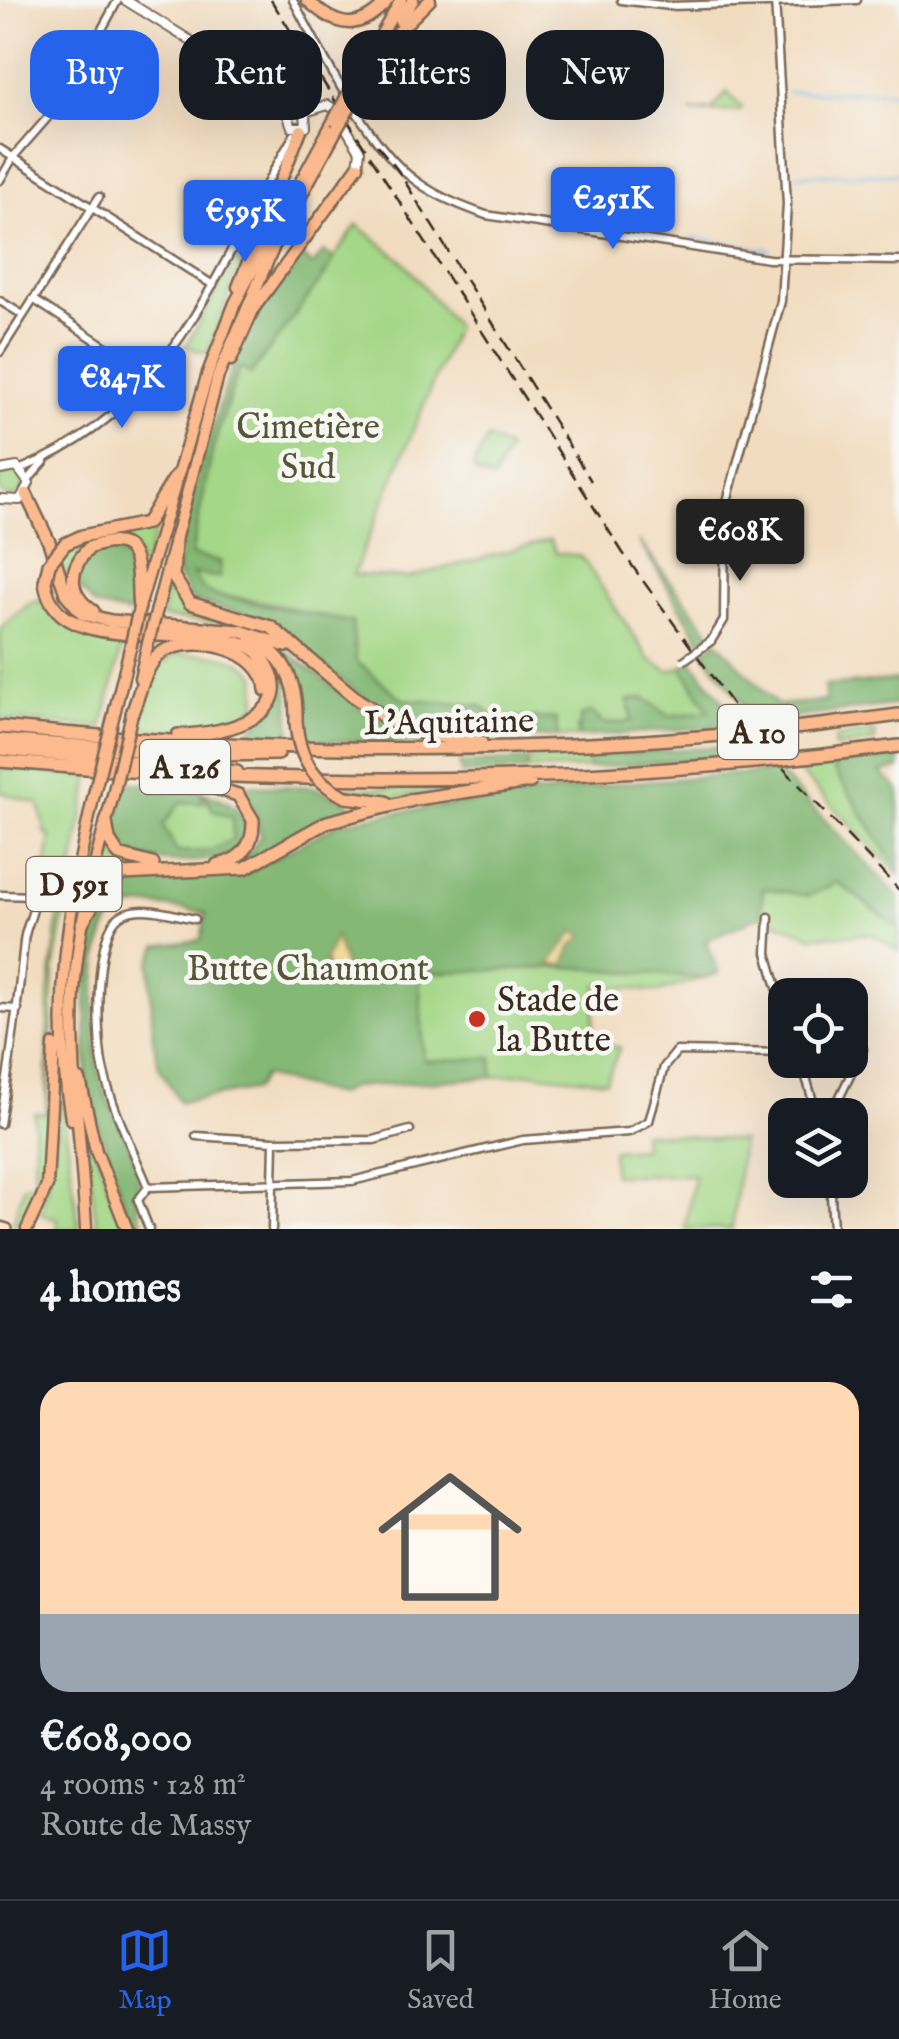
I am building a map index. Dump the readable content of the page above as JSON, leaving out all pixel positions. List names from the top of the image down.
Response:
{
  "streets": {
    "highway": ["L'Aquitaine", "A 10", "A 126"],
    "main road": ["D 591"]
  },
  "crossings": [
    ["L'Aquitaine", "A 126"]
  ],
  "parks": ["Cimetière Sud", "Butte Chaumont"],
  "places": ["Stade de la Butte"],
  "page": {
    "chip": [
      "Buy",
      "Rent",
      "Filters",
      "New"
    ],
    "price": [
      "€251K",
      "€595K",
      "€847K",
      "€608K"
    ],
    "heading": "4 homes",
    "list": [
      {
        "name": "€608,000",
        "note": "4 rooms · 128 m² · Route de Massy"
      }
    ],
    "tabs": ["Map", "Saved", "Home"]
  }
}
